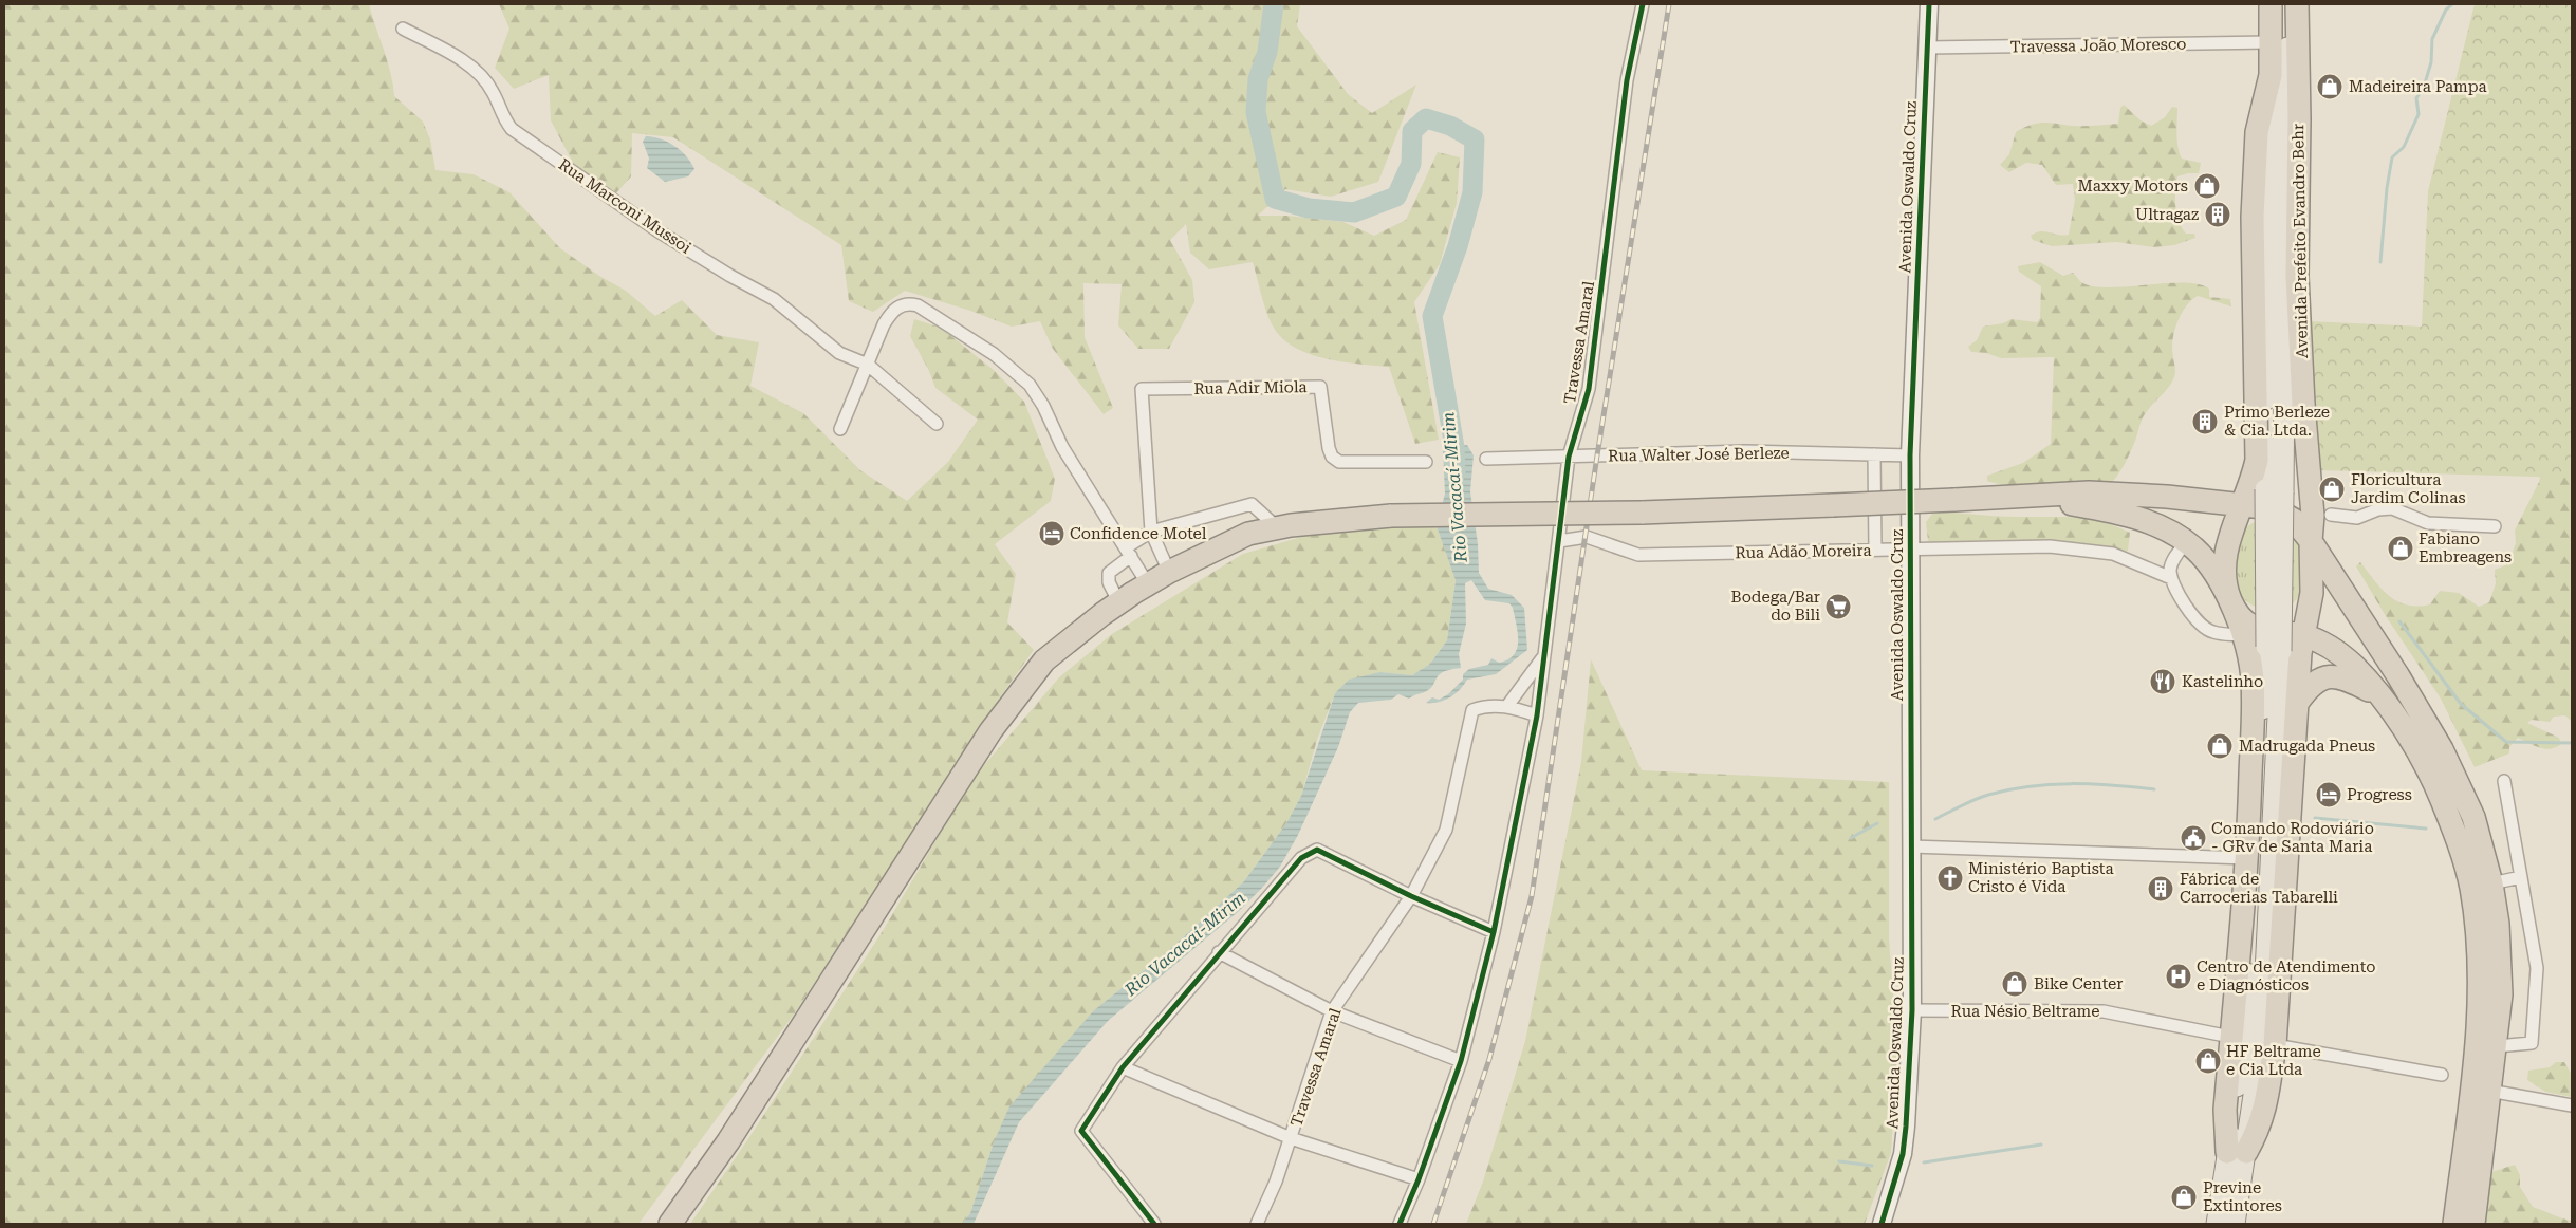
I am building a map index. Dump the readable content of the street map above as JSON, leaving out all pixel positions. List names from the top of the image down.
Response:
{
  "streets": {
    "highway": ["Avenida Prefeito Evandro Behr"],
    "street": [
      "Travessa João Moresco",
      "Avenida Oswaldo Cruz",
      "Rua Marconi Mussoi",
      "Travessa Amaral",
      "Rua Adir Miola",
      "Rua Walter José Berleze",
      "Rua Adão Moreira",
      "Rua Nésio Beltrame"
    ]
  },
  "crossings": [
    ["Travessa João Moresco", "Avenida Oswaldo Cruz"],
    ["Travessa João Moresco", "Avenida Prefeito Evandro Behr"],
    ["Avenida Oswaldo Cruz", "Rua Walter José Berleze"],
    ["Avenida Oswaldo Cruz", "Rua Adão Moreira"],
    ["Avenida Oswaldo Cruz", "Rua Nésio Beltrame"],
    ["Travessa Amaral", "Rua Walter José Berleze"],
    ["Travessa Amaral", "Rua Adão Moreira"]
  ],
  "water": ["Rio Vacacaí-Mirim"],
  "places": {
    "shop": [
      "Madeireira Pampa",
      "Maxxy Motors",
      "Floricultura Jardim Colinas",
      "Fabiano Embreagens",
      "Madrugada Pneus",
      "Bike Center",
      "HF Beltrame e Cia Ltda",
      "Previne Extintores"
    ],
    "building": ["Ultragaz", "Primo Berleze & Cia. Ltda.", "Fábrica de Carrocerias Tabarelli"],
    "hotel": ["Confidence Motel", "Progress"],
    "supermarket": ["Bodega/Bar do Bili"],
    "restaurant": ["Kastelinho"],
    "public building": ["Comando Rodoviário - GRv de Santa Maria"],
    "church": ["Ministério Baptista Cristo é Vida"],
    "hospital": ["Centro de Atendimento e Diagnósticos"]
  }
}
